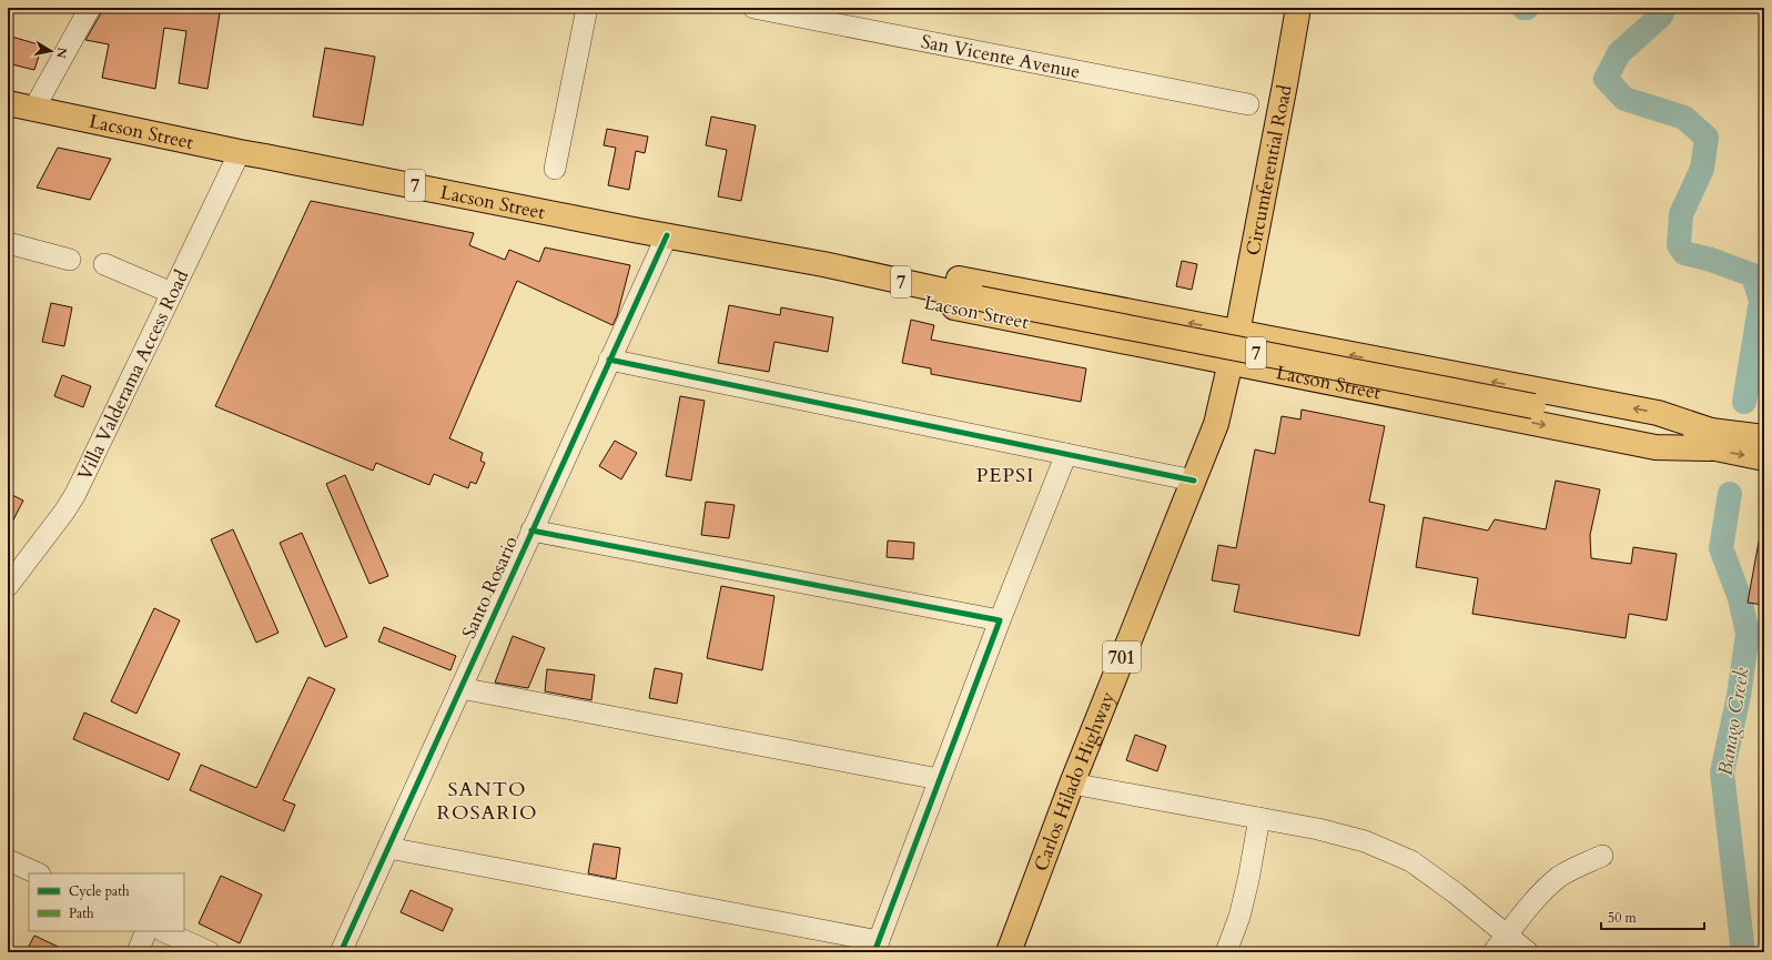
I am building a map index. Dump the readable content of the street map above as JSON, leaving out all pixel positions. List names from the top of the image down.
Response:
{
  "streets": {
    "main road": [
      "Lacson Street",
      "Circumferential Road",
      "7",
      "701",
      "Carlos Hilado Highway"
    ],
    "street": ["San Vicente Avenue", "Villa Valderama Access Road", "Santo Rosario"]
  },
  "crossings": [
    ["Lacson Street", "Circumferential Road"],
    ["Lacson Street", "Villa Valderama Access Road"],
    ["Lacson Street", "Santo Rosario"],
    ["Lacson Street", "Carlos Hilado Highway"],
    ["Circumferential Road", "Carlos Hilado Highway"]
  ],
  "districts": ["PEPSI", "SANTO ROSARIO"],
  "water": ["Banago Creek"],
  "legend": ["Cycle path", "Path"],
  "scale_bar": "50 m",
  "north": "right"
}
